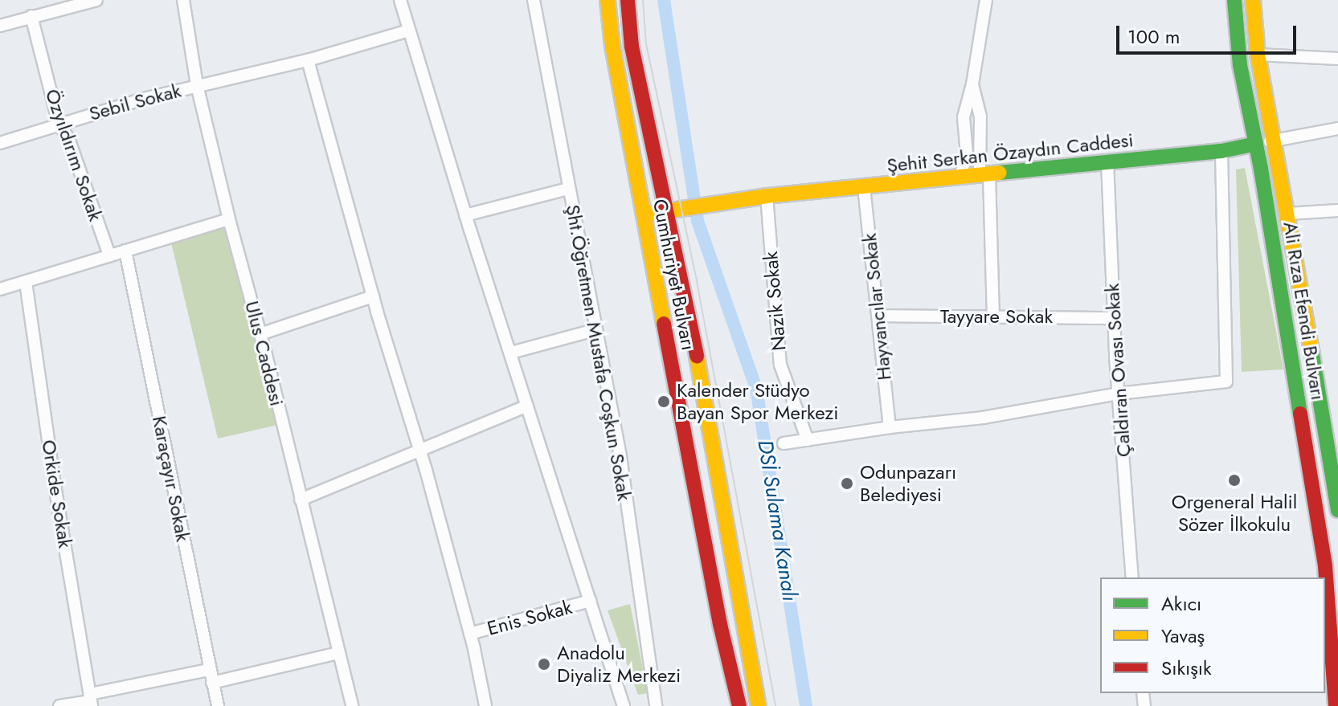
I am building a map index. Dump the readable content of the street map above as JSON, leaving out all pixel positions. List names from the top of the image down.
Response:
{
  "streets": {
    "main road": ["Şehit Serkan Özaydın Caddesi", "Cumhuriyet Bulvarı", "Ali Rıza Efendi Bulvarı"],
    "street": [
      "Sebil Sokak",
      "Özyıldırım Sokak",
      "Nazik Sokak",
      "Hayvancılar Sokak",
      "Tayyare Sokak",
      "Şht.Öğretmen Mustafa Coşkun Sokak",
      "Ulus Caddesi",
      "Çaldıran Ovası Sokak",
      "Karaçayır Sokak",
      "Orkide Sokak",
      "Enis Sokak"
    ]
  },
  "crossings": [
    ["Sebil Sokak", "Özyıldırım Sokak"],
    ["Sebil Sokak", "Ulus Caddesi"],
    ["Şehit Serkan Özaydın Caddesi", "Cumhuriyet Bulvarı"],
    ["Şehit Serkan Özaydın Caddesi", "Nazik Sokak"],
    ["Şehit Serkan Özaydın Caddesi", "Hayvancılar Sokak"],
    ["Şehit Serkan Özaydın Caddesi", "Ali Rıza Efendi Bulvarı"],
    ["Şehit Serkan Özaydın Caddesi", "Çaldıran Ovası Sokak"],
    ["Hayvancılar Sokak", "Tayyare Sokak"],
    ["Tayyare Sokak", "Çaldıran Ovası Sokak"]
  ],
  "water": ["DSİ Sulama Kanalı"],
  "places": [
    "Kalender Stüdyo Bayan Spor Merkezi",
    "Orgeneral Halil Sözer İlkokulu",
    "Odunpazarı Belediyesi",
    "Anadolu Diyaliz Merkezi"
  ],
  "legend": ["Akıcı", "Yavaş", "Sıkışık"],
  "scale_bar": "100 m"
}
